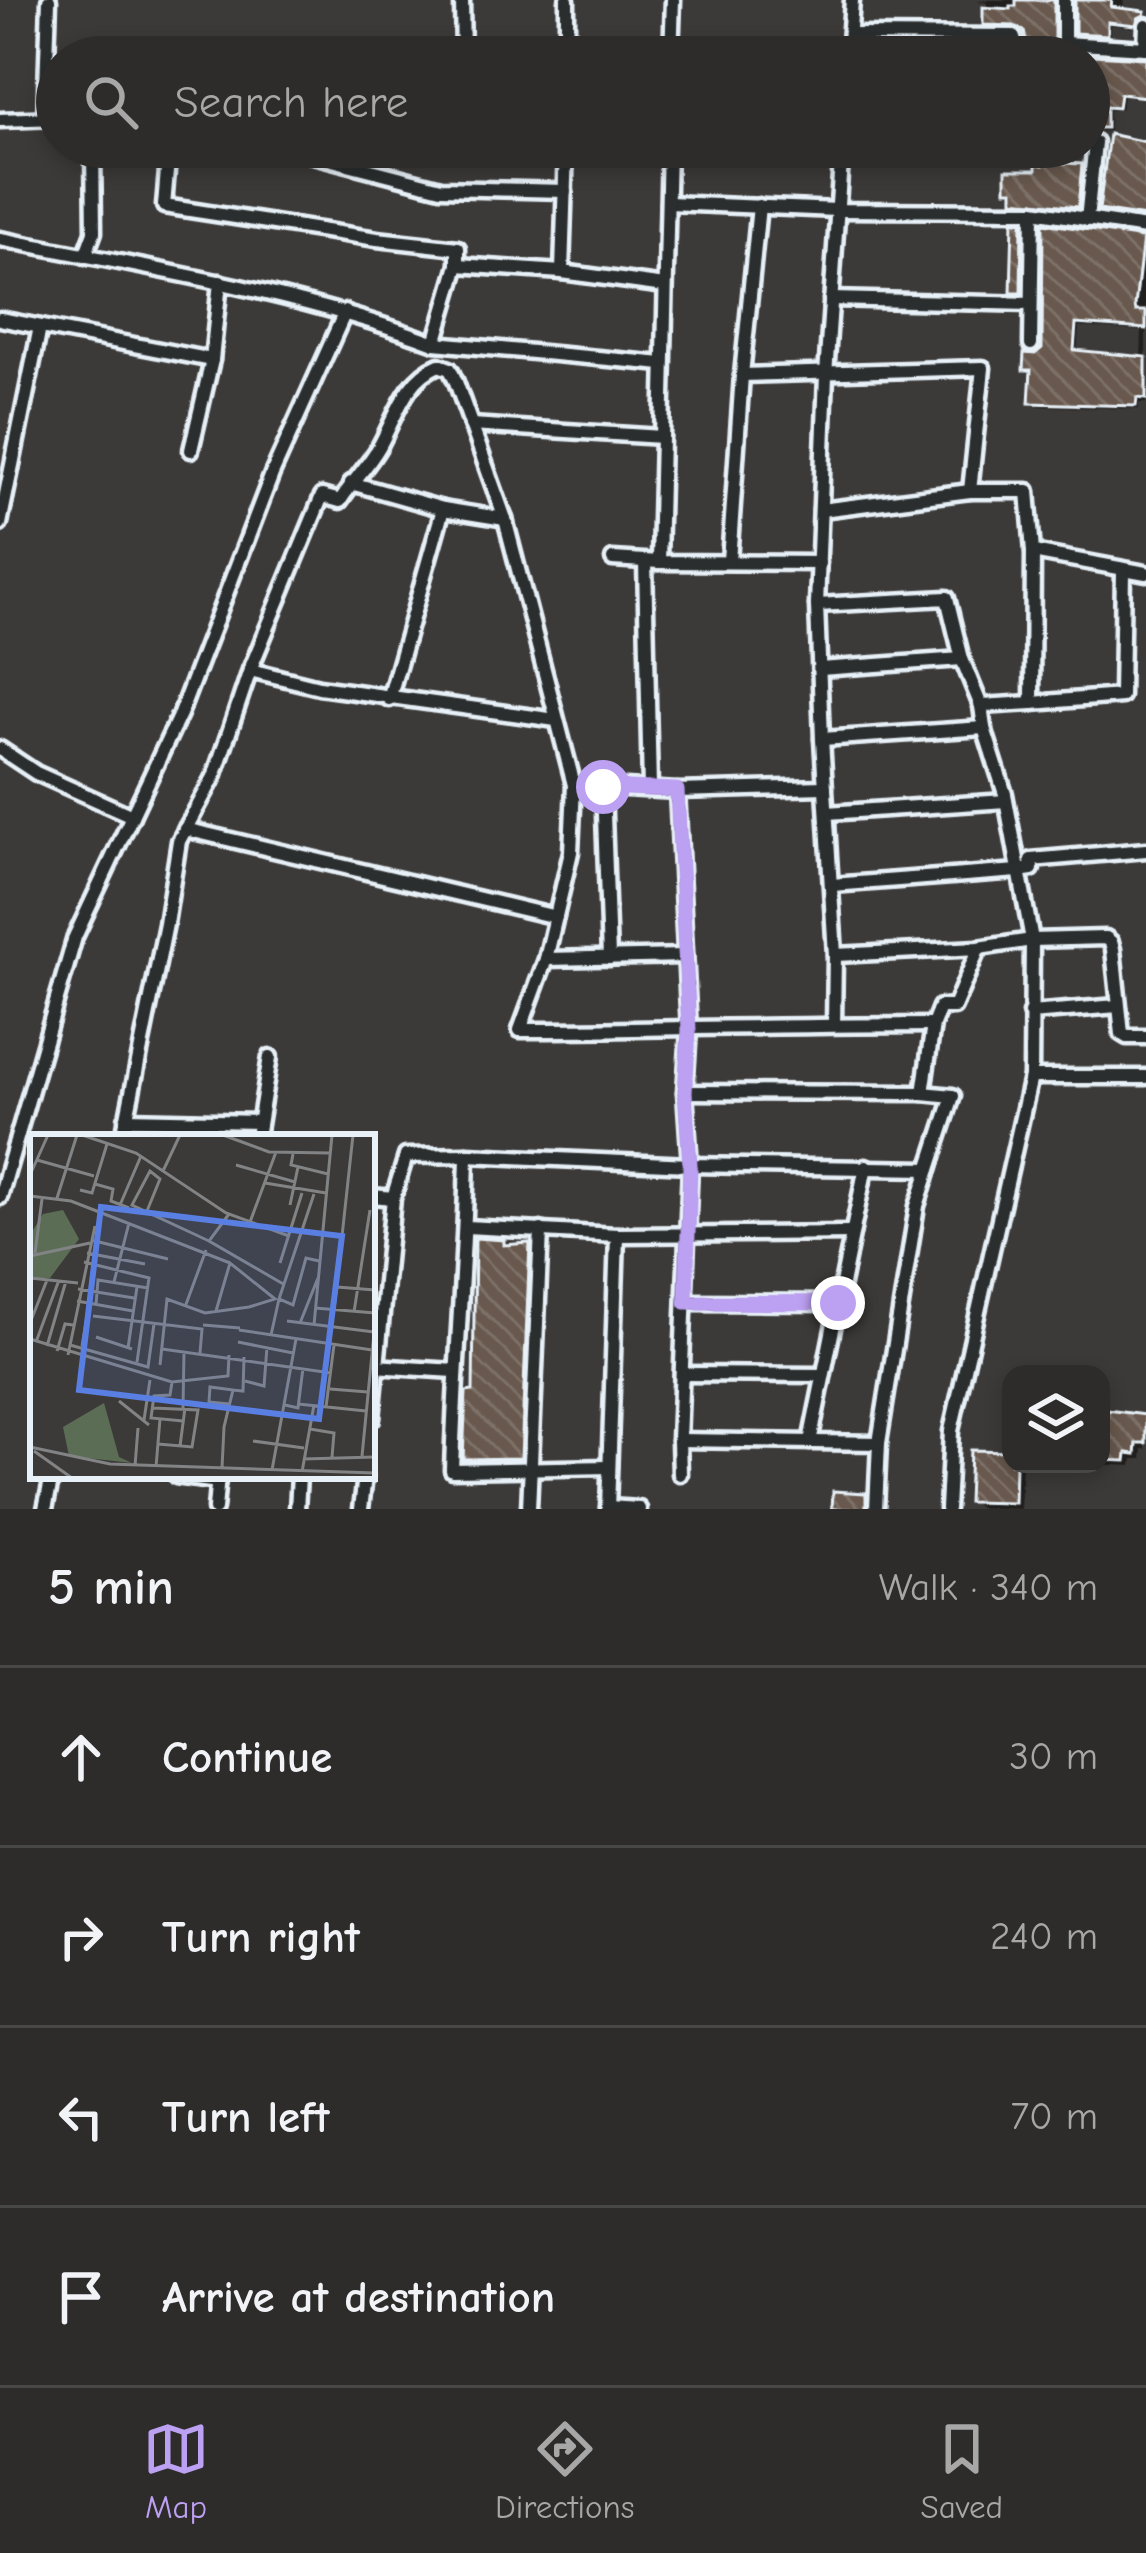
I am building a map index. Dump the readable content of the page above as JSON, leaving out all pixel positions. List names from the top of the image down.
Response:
{
  "page": {
    "search": "Search here",
    "heading": ["5 min", "Walk · 340 m"],
    "list": [
      ["Continue", "30 m"],
      ["Turn right", "240 m"],
      ["Turn left", "70 m"],
      "Arrive at destination"
    ],
    "nav": ["Map", "Directions", "Saved"]
  }
}
